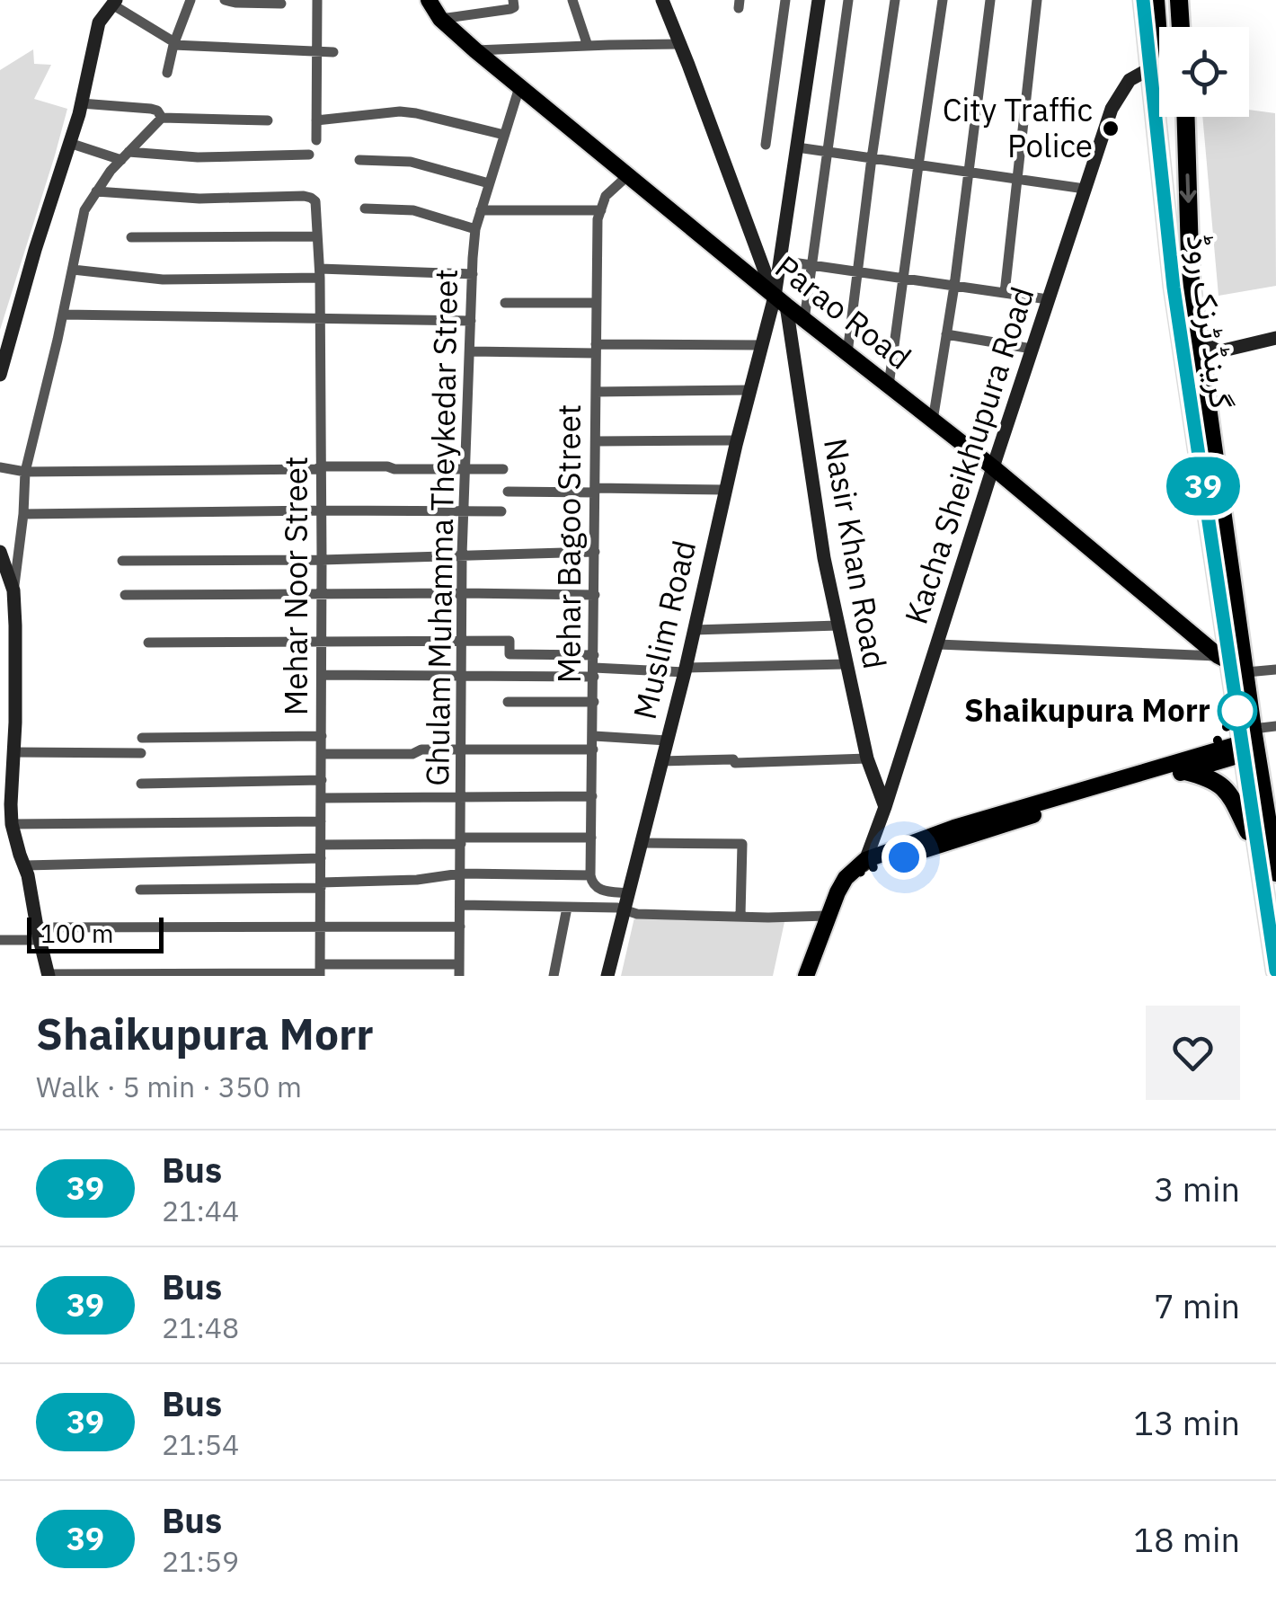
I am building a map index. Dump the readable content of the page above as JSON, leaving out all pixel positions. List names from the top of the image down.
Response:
{
  "streets": {
    "highway": ["گرینڈ ٹرنک روڈ"],
    "main road": ["Parao Road"],
    "street": [
      "Kacha Sheikhupura Road",
      "Ghulam Muhamma Theykedar Street",
      "Mehar Bagoo Street",
      "Nasir Khan Road",
      "Mehar Noor Street",
      "Muslim Road"
    ]
  },
  "crossings": [
    ["Parao Road", "گرینڈ ٹرنک روڈ"],
    ["Parao Road", "Kacha Sheikhupura Road"],
    ["Parao Road", "Ghulam Muhamma Theykedar Street"],
    ["Parao Road", "Nasir Khan Road"],
    ["Parao Road", "Muslim Road"],
    ["گرینڈ ٹرنک روڈ", "Kacha Sheikhupura Road"],
    ["Kacha Sheikhupura Road", "Nasir Khan Road"],
    ["Nasir Khan Road", "Muslim Road"]
  ],
  "places": ["City Traffic Police", "Shaikupura Morr"],
  "lines": ["bus line 39"],
  "scale_bar": "100 m",
  "page": {
    "on_map": "39",
    "scale": "100 m",
    "heading": ["Shaikupura Morr", "Walk · 5 min · 350 m"],
    "list": [
      {
        "mark": "39",
        "name": "Bus",
        "note": "21:44",
        "value": "3 min"
      },
      {
        "mark": "39",
        "name": "Bus",
        "note": "21:48",
        "value": "7 min"
      },
      {
        "mark": "39",
        "name": "Bus",
        "note": "21:54",
        "value": "13 min"
      },
      {
        "mark": "39",
        "name": "Bus",
        "note": "21:59",
        "value": "18 min"
      }
    ]
  }
}
